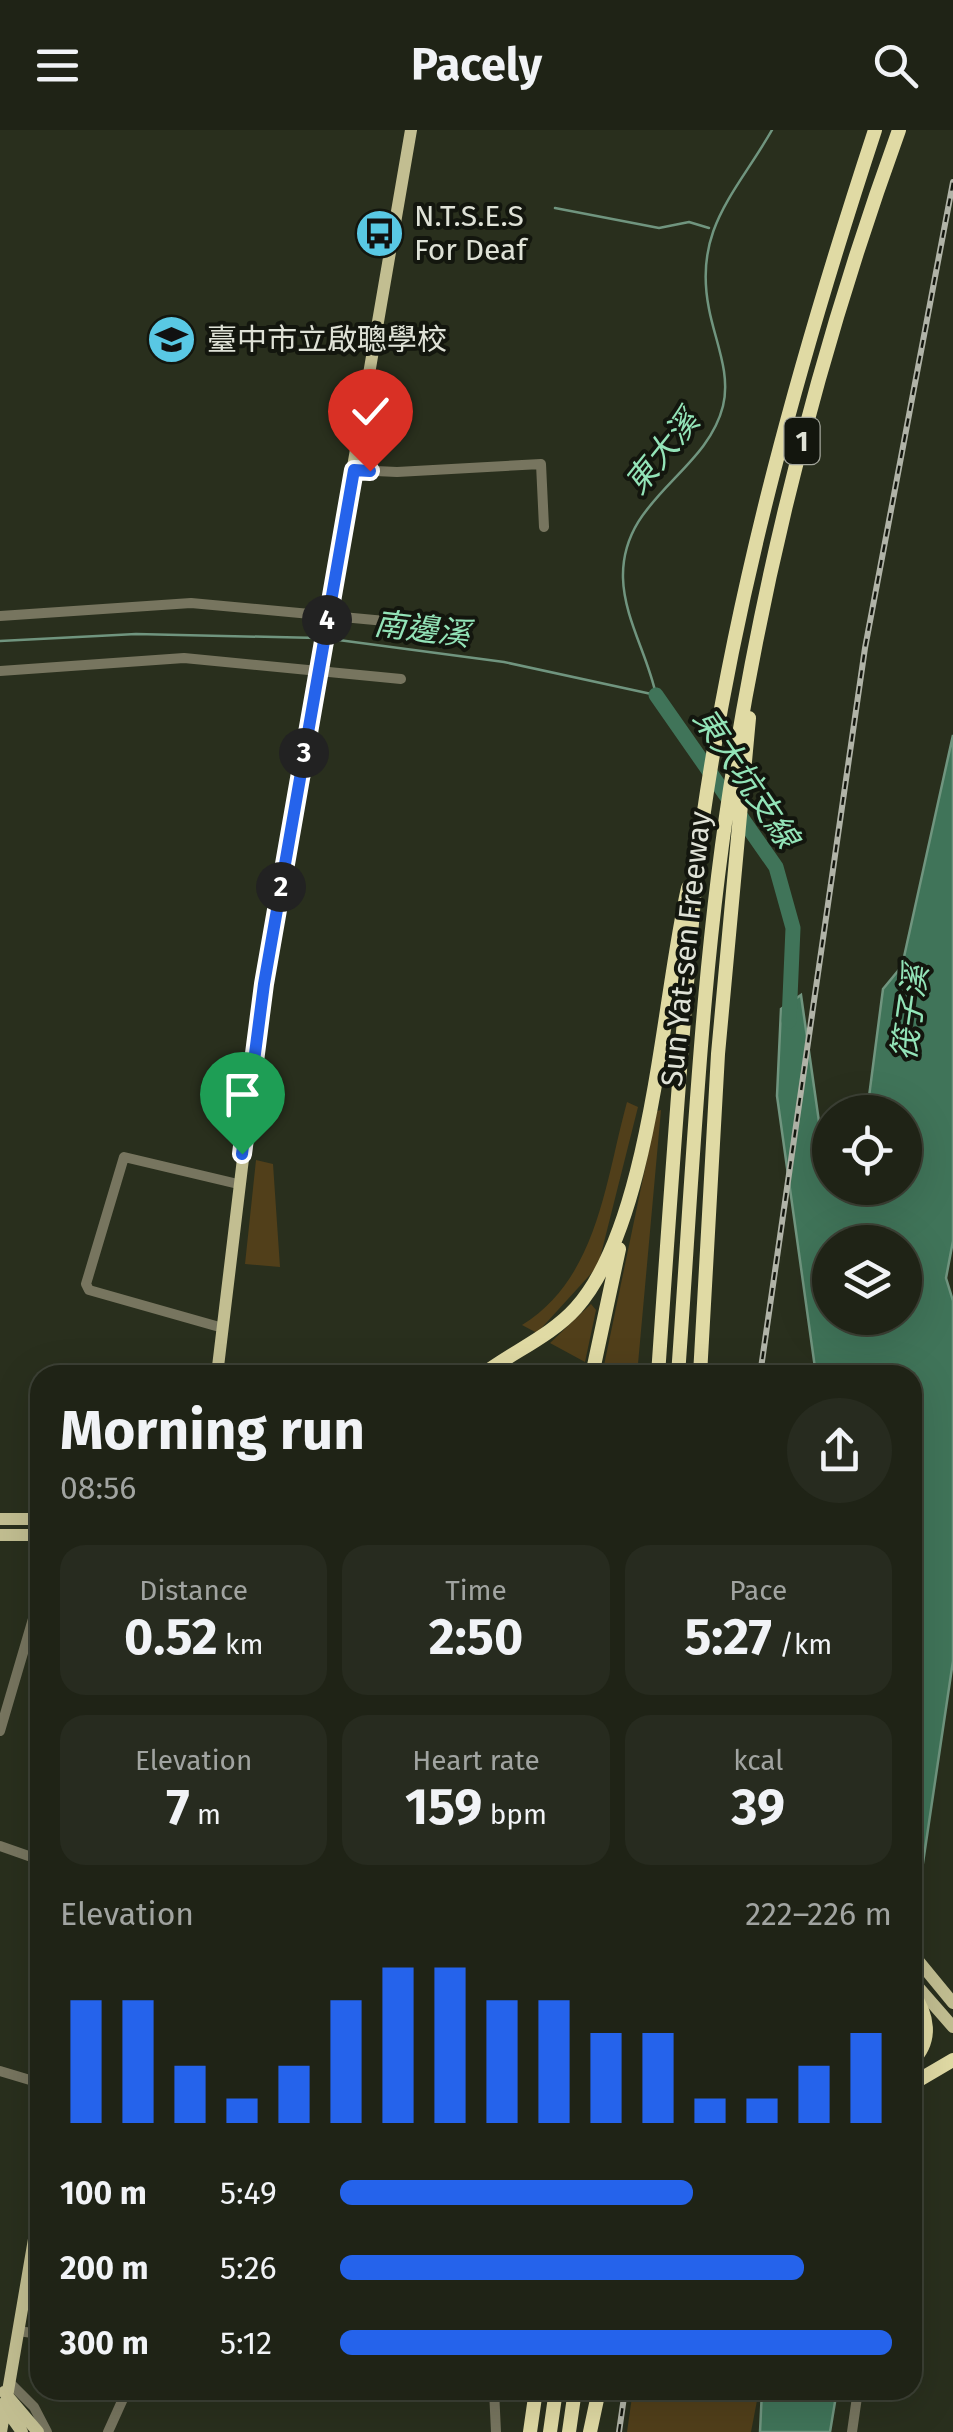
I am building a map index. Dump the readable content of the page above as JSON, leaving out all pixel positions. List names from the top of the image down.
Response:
{
  "streets": {
    "highway": ["1", "Sun Yat-sen Freeway"]
  },
  "water": [
    "東大溪",
    "南邊溪",
    "東大坑支線",
    "筏子溪"
  ],
  "places": {
    "bus stop": ["N.T.S.E.S For Deaf"],
    "school or university": ["臺中市立啟聰學校"]
  },
  "page": {
    "header": "Pacely",
    "pins": ["4", "3", "2"],
    "heading": ["Morning run", "08:56"],
    "stats": [
      ["Distance", "0.52 km"],
      ["Time", "2:50"],
      ["Pace", "5:27 /km"],
      ["Elevation", "7 m"],
      ["Heart rate", "159 bpm"],
      ["kcal", "39"]
    ],
    "chart": ["Elevation", "222–226 m"],
    "list": [
      {
        "name": "100 m",
        "note": "5:49"
      },
      {
        "name": "200 m",
        "note": "5:26"
      },
      {
        "name": "300 m",
        "note": "5:12"
      }
    ]
  }
}
